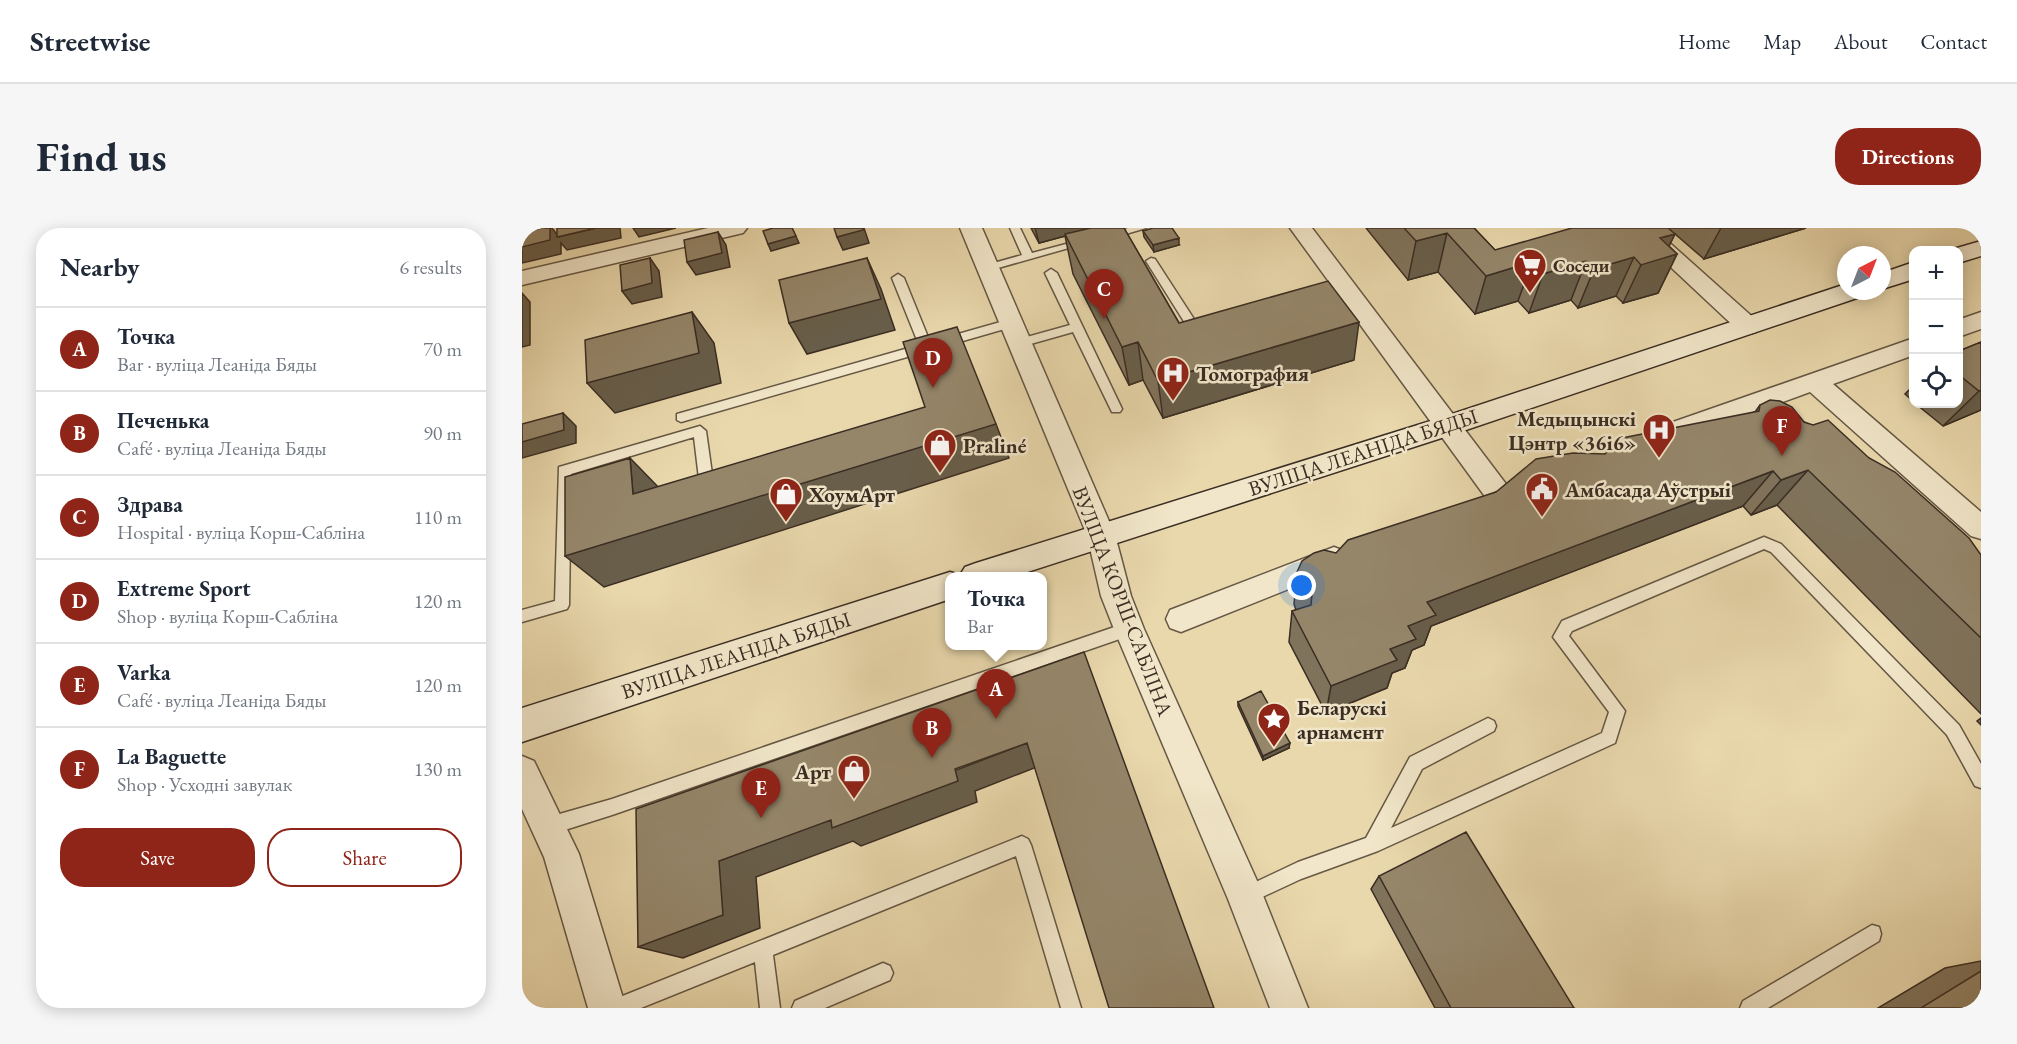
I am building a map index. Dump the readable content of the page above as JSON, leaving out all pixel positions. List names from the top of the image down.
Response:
{
  "streets": {
    "main road": ["ВУЛІЦА ЛЕАНІДА БЯДЫ"],
    "street": ["ВУЛІЦА КОРШ-САБЛІНА"]
  },
  "crossings": [
    ["ВУЛІЦА ЛЕАНІДА БЯДЫ", "ВУЛІЦА КОРШ-САБЛІНА"]
  ],
  "places": {
    "supermarket": ["Соседи"],
    "hospital": ["Томография", "Медыцынскі Цэнтр «36і6»"],
    "shop": ["Praliné", "ХоумАрт", "Арт"],
    "public building": ["Амбасада Аўстрыі"],
    "place": ["Беларускі арнамент"]
  },
  "north": "top right",
  "page": {
    "header": "Streetwise",
    "nav": [
      "Home",
      "Map",
      "About",
      "Contact"
    ],
    "buttons": [
      "Directions",
      ["Save", "Share"]
    ],
    "title": "Find us",
    "heading": ["Nearby", "6 results"],
    "map_buttons": ["+", "−"],
    "pins": [
      "C",
      "D",
      "F",
      "A",
      "B",
      "E"
    ],
    "list": [
      {
        "mark": "A",
        "name": "Точка",
        "note": "Bar · вуліца Леаніда Бяды",
        "value": "70 m"
      },
      {
        "mark": "B",
        "name": "Печенька",
        "note": "Café · вуліца Леаніда Бяды",
        "value": "90 m"
      },
      {
        "mark": "C",
        "name": "Здрава",
        "note": "Hospital · вуліца Корш-Сабліна",
        "value": "110 m"
      },
      {
        "mark": "D",
        "name": "Extreme Sport",
        "note": "Shop · вуліца Корш-Сабліна",
        "value": "120 m"
      },
      {
        "mark": "E",
        "name": "Varka",
        "note": "Café · вуліца Леаніда Бяды",
        "value": "120 m"
      },
      {
        "mark": "F",
        "name": "La Baguette",
        "note": "Shop · Усходні завулак",
        "value": "130 m"
      }
    ],
    "popup": ["Точка", "Bar"]
  }
}
